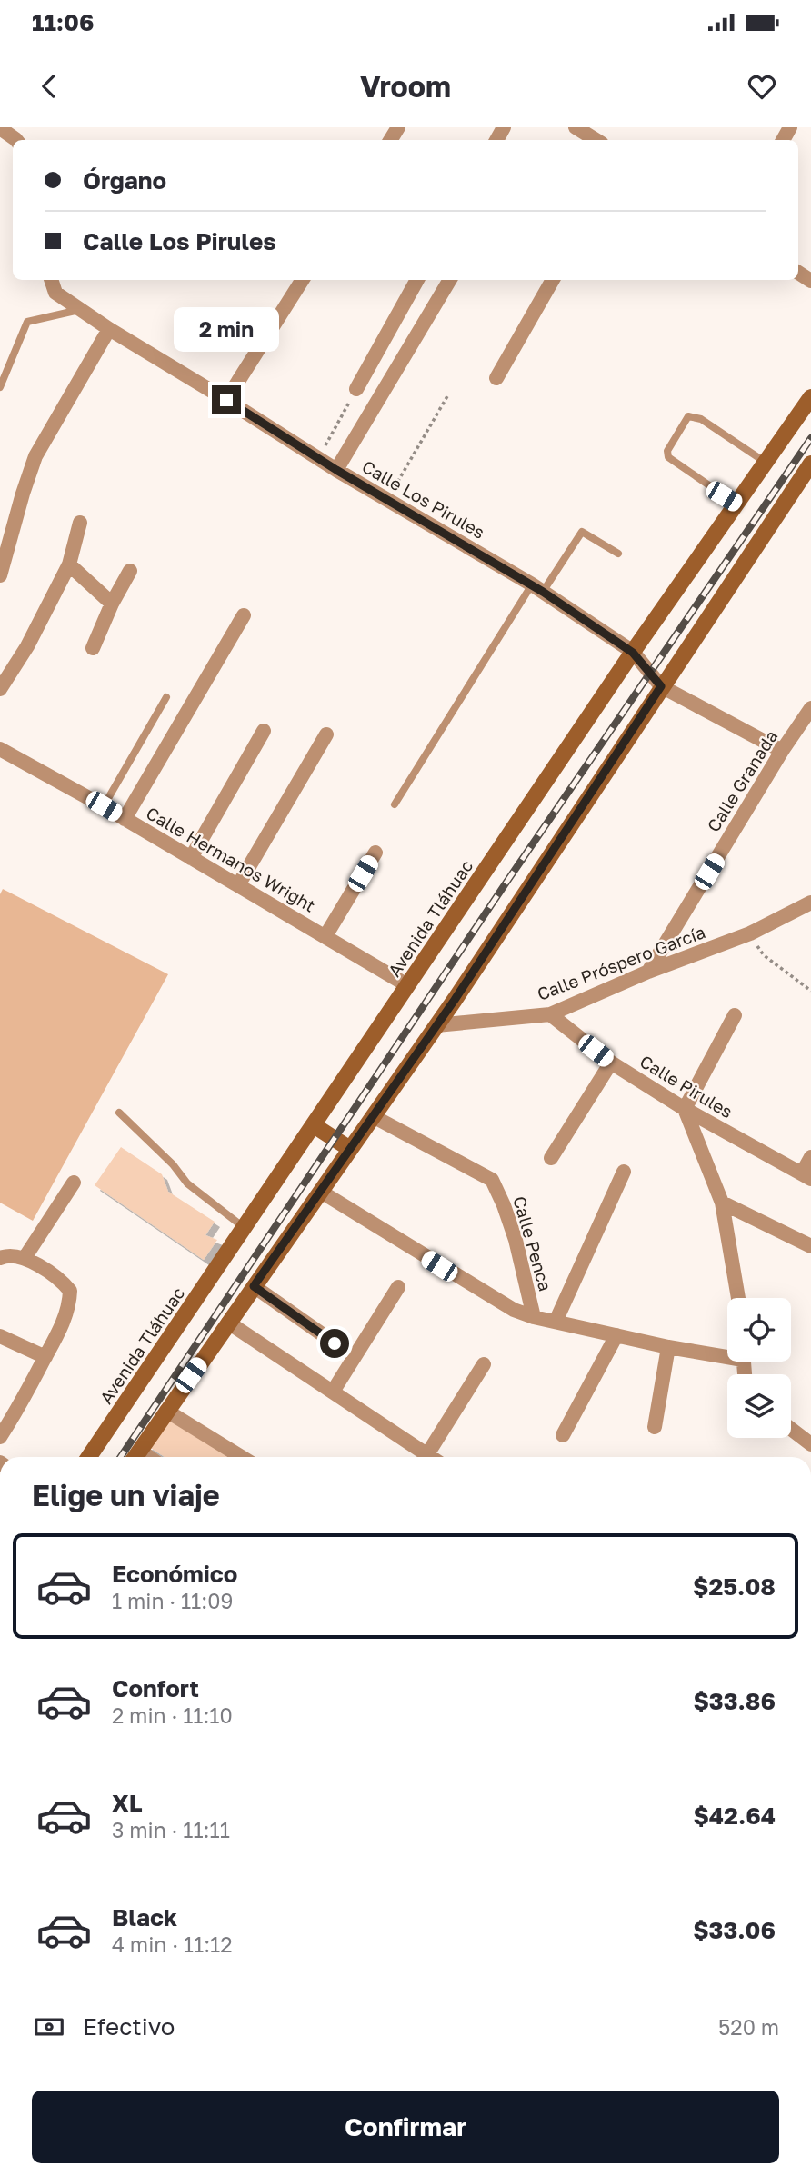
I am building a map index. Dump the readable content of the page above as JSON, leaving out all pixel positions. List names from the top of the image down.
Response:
{
  "streets": {
    "main road": ["Avenida Tláhuac"],
    "street": [
      "Calle Los Pirules",
      "Calle Granada",
      "Calle Hermanos Wright",
      "Calle Próspero García",
      "Calle Pirules",
      "Calle Penca"
    ]
  },
  "crossings": [
    ["Calle Los Pirules", "Calle Granada"],
    ["Calle Los Pirules", "Avenida Tláhuac"],
    ["Calle Granada", "Calle Próspero García"],
    ["Calle Hermanos Wright", "Avenida Tláhuac"],
    ["Calle Próspero García", "Calle Pirules"]
  ],
  "page": {
    "status": "11:06",
    "header": "Vroom",
    "banner": ["Órgano", "Calle Los Pirules"],
    "bubble": "2 min",
    "heading": "Elige un viaje",
    "list": [
      {
        "name": "Económico",
        "note": "1 min · 11:09",
        "value": "$25.08"
      },
      {
        "name": "Confort",
        "note": "2 min · 11:10",
        "value": "$33.86"
      },
      {
        "name": "XL",
        "note": "3 min · 11:11",
        "value": "$42.64"
      },
      {
        "name": "Black",
        "note": "4 min · 11:12",
        "value": "$33.06"
      }
    ],
    "pay": ["Efectivo", "520 m"],
    "buttons": "Confirmar"
  }
}
